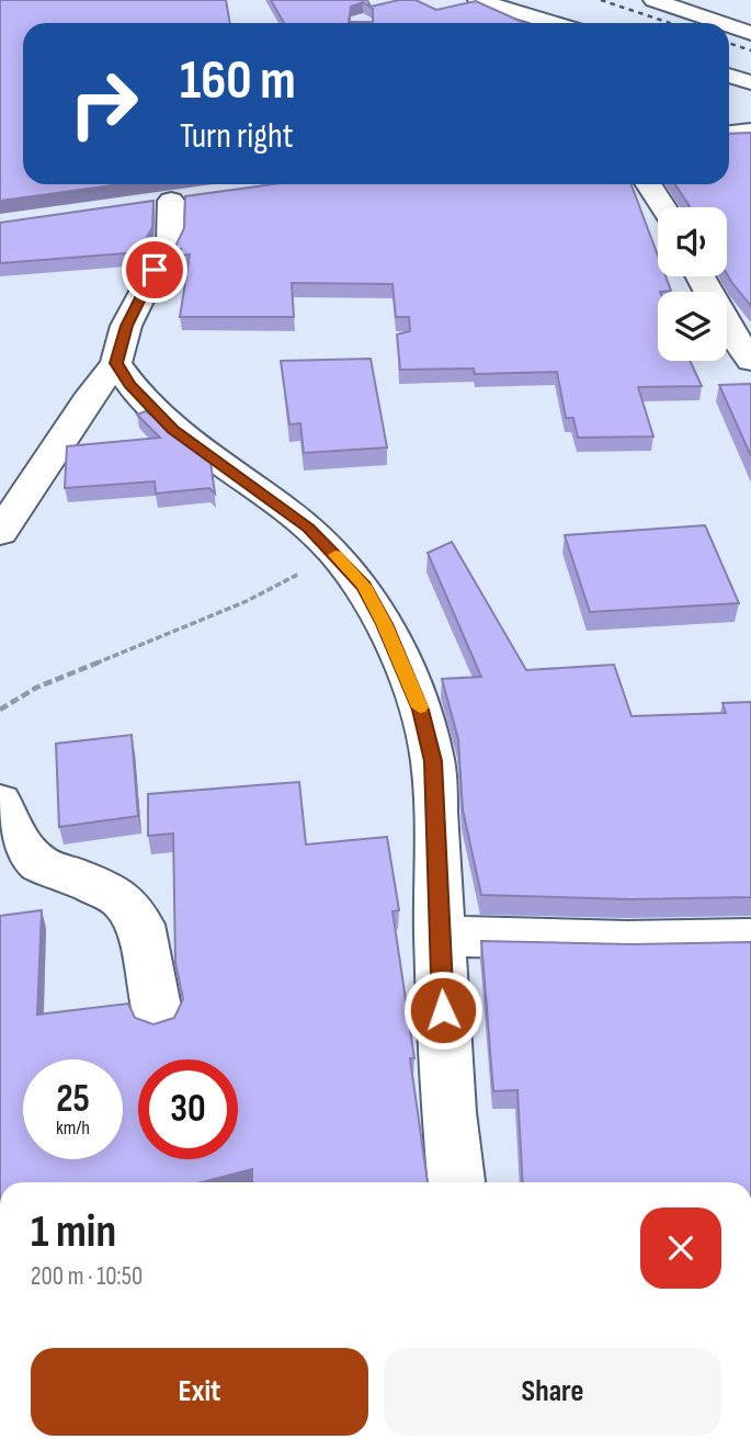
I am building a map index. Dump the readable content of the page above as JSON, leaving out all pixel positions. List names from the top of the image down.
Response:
{
  "page": {
    "turn": ["160 m", "Turn right"],
    "speed": "25 km/h",
    "limit": "30",
    "heading": ["1 min", "200 m · 10:50"],
    "buttons": ["Exit", "Share"]
  }
}
